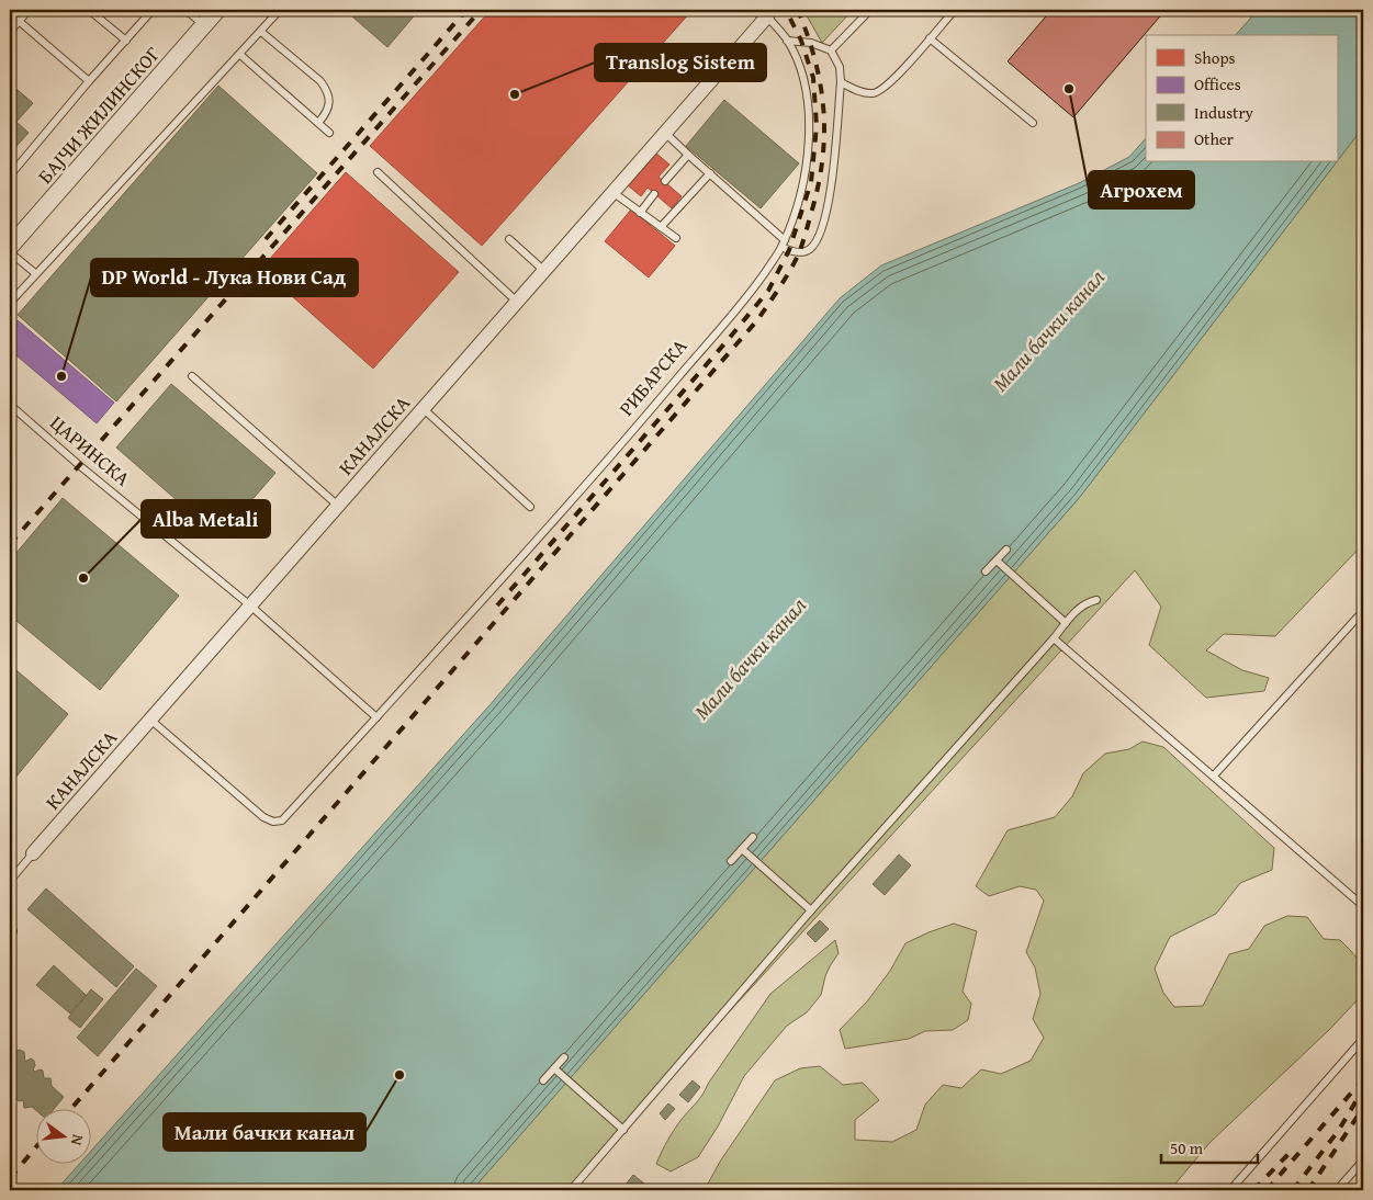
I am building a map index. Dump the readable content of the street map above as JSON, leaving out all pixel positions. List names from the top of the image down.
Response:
{
  "streets": {
    "street": ["БАЈЧИ ЖИЛИНСКОГ", "КАНАЛСКА"],
    "lane": ["РИБАРСКА", "ЦАРИНСКА"]
  },
  "crossings": [
    ["РИБАРСКА", "КАНАЛСКА"],
    ["РИБАРСКА", "ЦАРИНСКА"],
    ["КАНАЛСКА", "ЦАРИНСКА"]
  ],
  "water": ["Мали бачки канал"],
  "places": [
    "Агрохем",
    "Translog Sistem",
    "DP World - Лука Нови Сад",
    "Alba Metali",
    "Мали бачки канал"
  ],
  "legend": [
    "Shops",
    "Offices",
    "Industry",
    "Other"
  ],
  "scale_bar": "50 m",
  "north": "right"
}
